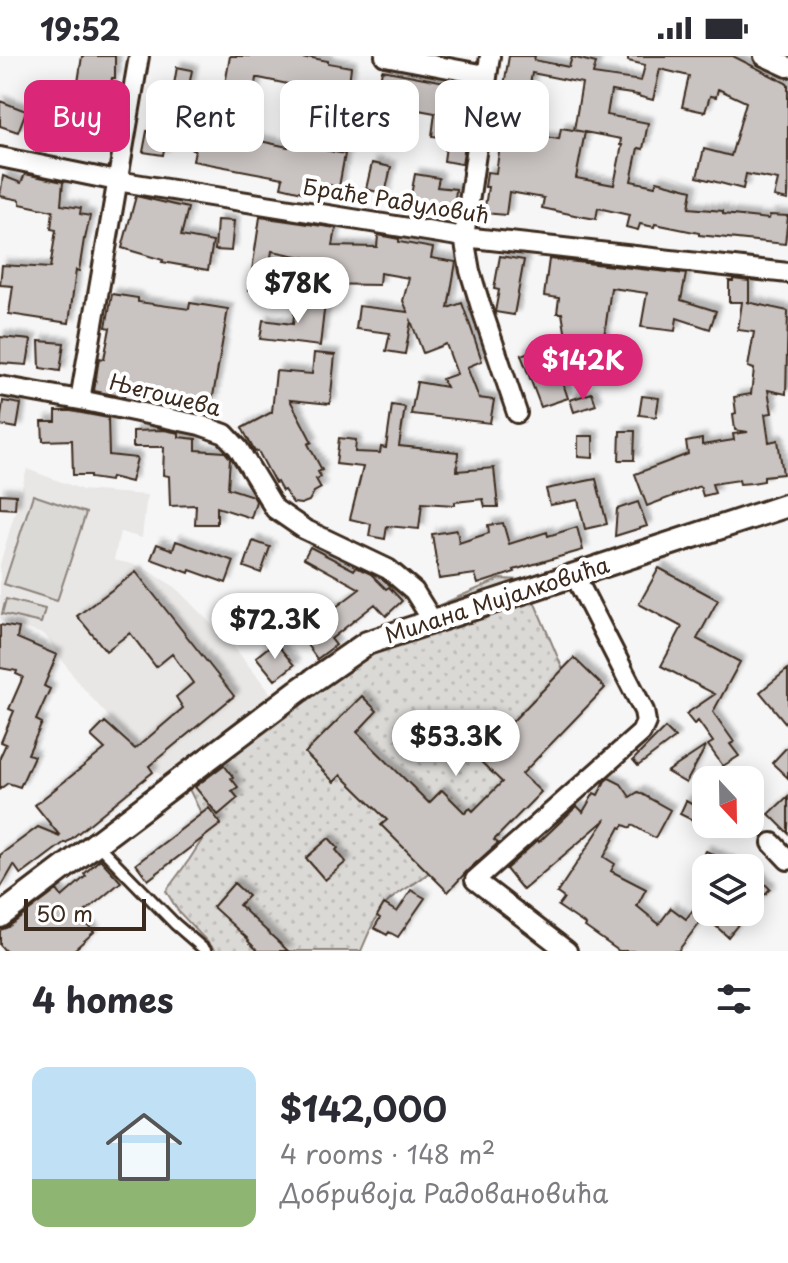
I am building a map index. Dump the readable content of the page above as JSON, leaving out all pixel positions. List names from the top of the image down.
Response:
{
  "streets": {
    "street": ["Браће Радуловић", "Његошева", "Милана Мијалковића"]
  },
  "crossings": [
    ["Његошева", "Милана Мијалковића"]
  ],
  "scale_bar": "50 m",
  "north": "bottom",
  "page": {
    "status": "19:52",
    "chip": [
      "Buy",
      "Rent",
      "Filters",
      "New"
    ],
    "price": [
      "$78K",
      "$142K",
      "$72.3K",
      "$53.3K"
    ],
    "scale": "50 m",
    "heading": "4 homes",
    "list": [
      {
        "name": "$142,000",
        "note": "4 rooms · 148 m² · Добривоја Радовановића"
      }
    ]
  }
}
